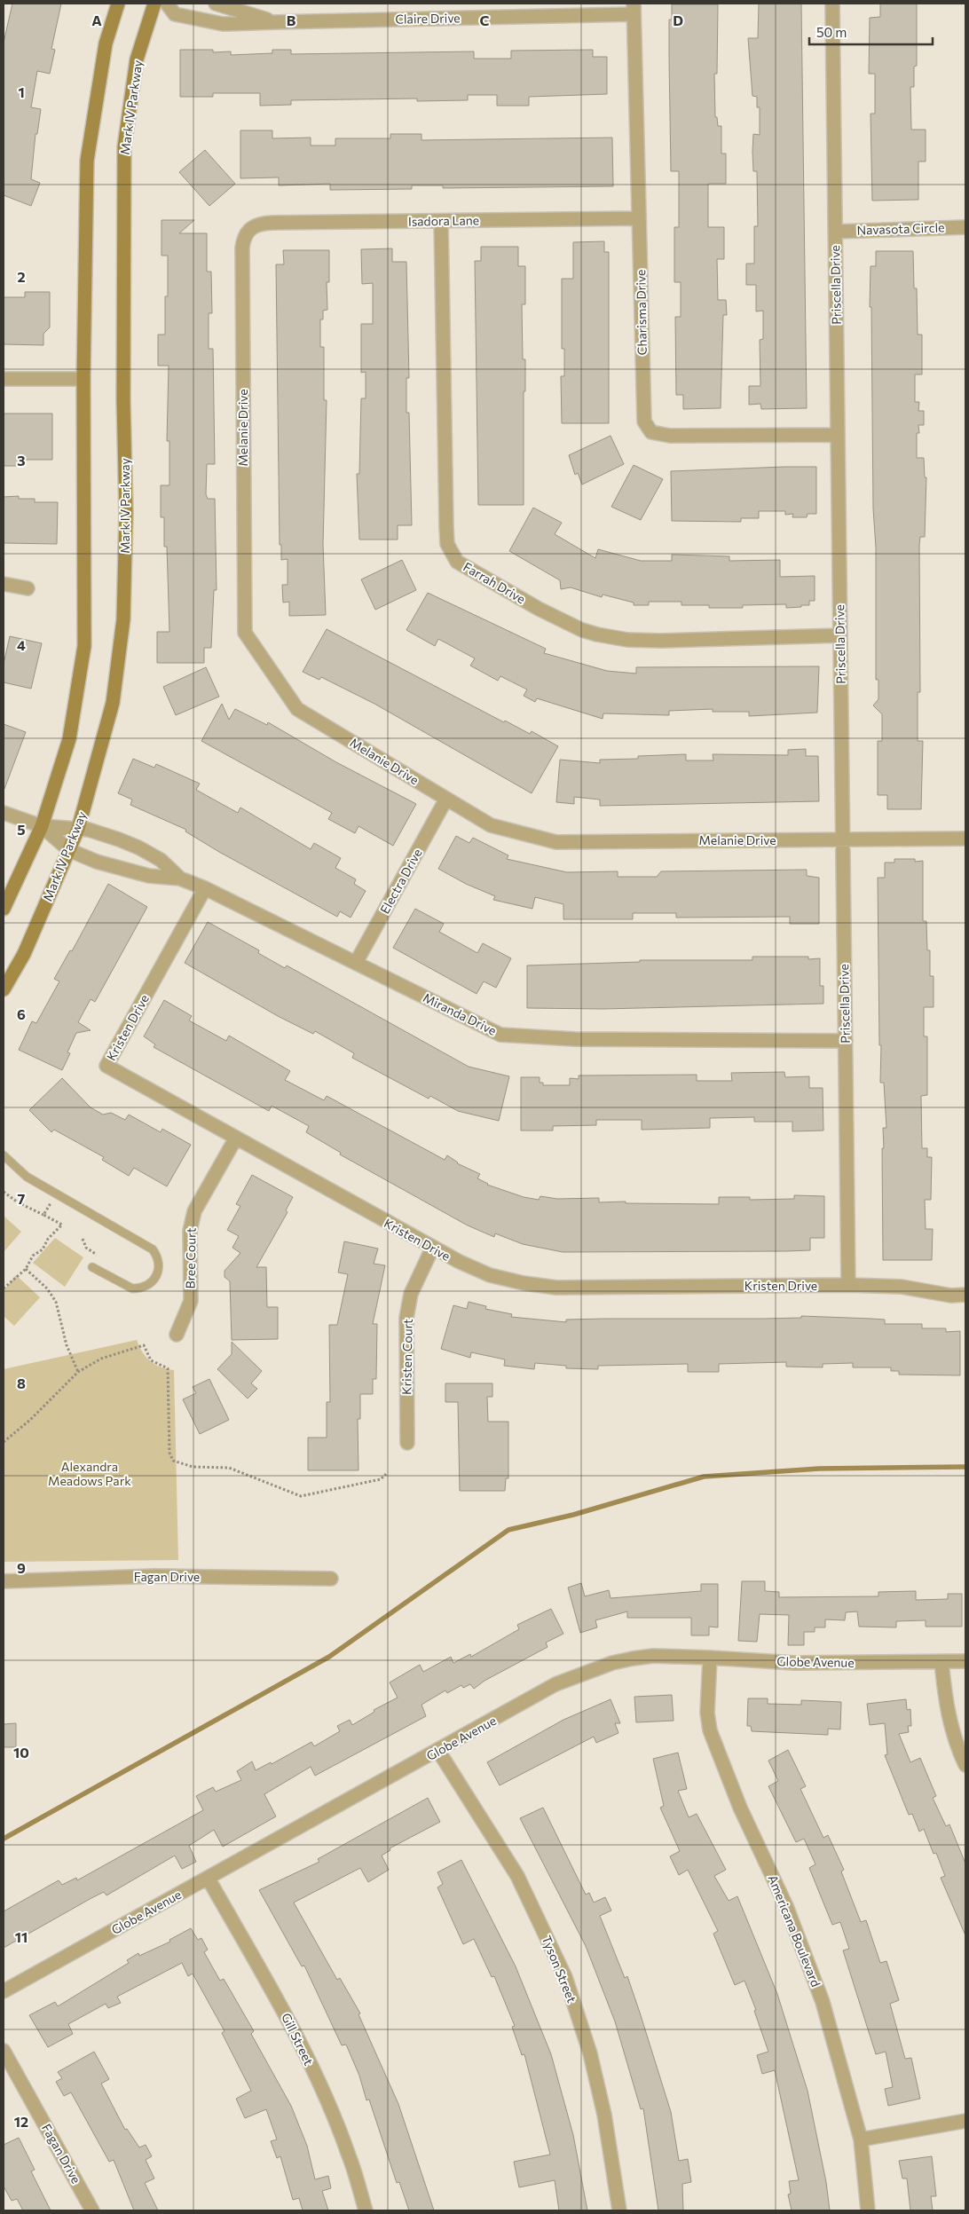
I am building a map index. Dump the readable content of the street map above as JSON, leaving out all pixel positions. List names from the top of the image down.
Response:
{
  "streets": {
    "main road": ["Mark IV Parkway"],
    "street": [
      "Claire Drive",
      "Isadora Lane",
      "Navasota Circle",
      "Priscella Drive",
      "Charisma Drive",
      "Melanie Drive",
      "Farrah Drive",
      "Electra Drive",
      "Miranda Drive",
      "Kristen Drive",
      "Bree Court",
      "Kristen Court",
      "Fagan Drive",
      "Globe Avenue",
      "Americana Boulevard",
      "Tyson Street",
      "Gill Street"
    ]
  },
  "crossings": [
    ["Claire Drive", "Charisma Drive"],
    ["Mark IV Parkway", "Miranda Drive"],
    ["Isadora Lane", "Charisma Drive"],
    ["Isadora Lane", "Melanie Drive"],
    ["Isadora Lane", "Farrah Drive"],
    ["Navasota Circle", "Priscella Drive"],
    ["Priscella Drive", "Charisma Drive"],
    ["Priscella Drive", "Melanie Drive"],
    ["Priscella Drive", "Farrah Drive"],
    ["Priscella Drive", "Miranda Drive"],
    ["Priscella Drive", "Kristen Drive"],
    ["Melanie Drive", "Electra Drive"],
    ["Electra Drive", "Miranda Drive"],
    ["Miranda Drive", "Kristen Drive"],
    ["Kristen Drive", "Bree Court"],
    ["Kristen Drive", "Kristen Court"],
    ["Globe Avenue", "Americana Boulevard"],
    ["Globe Avenue", "Tyson Street"],
    ["Globe Avenue", "Gill Street"]
  ],
  "parks": ["Alexandra Meadows Park"],
  "scale_bar": "50 m",
  "grid": {
    "columns": [
      "A",
      "B",
      "C",
      "D"
    ],
    "rows": [
      "1",
      "2",
      "3",
      "4",
      "5",
      "6",
      "7",
      "8",
      "9",
      "10",
      "11",
      "12"
    ]
  }
}
